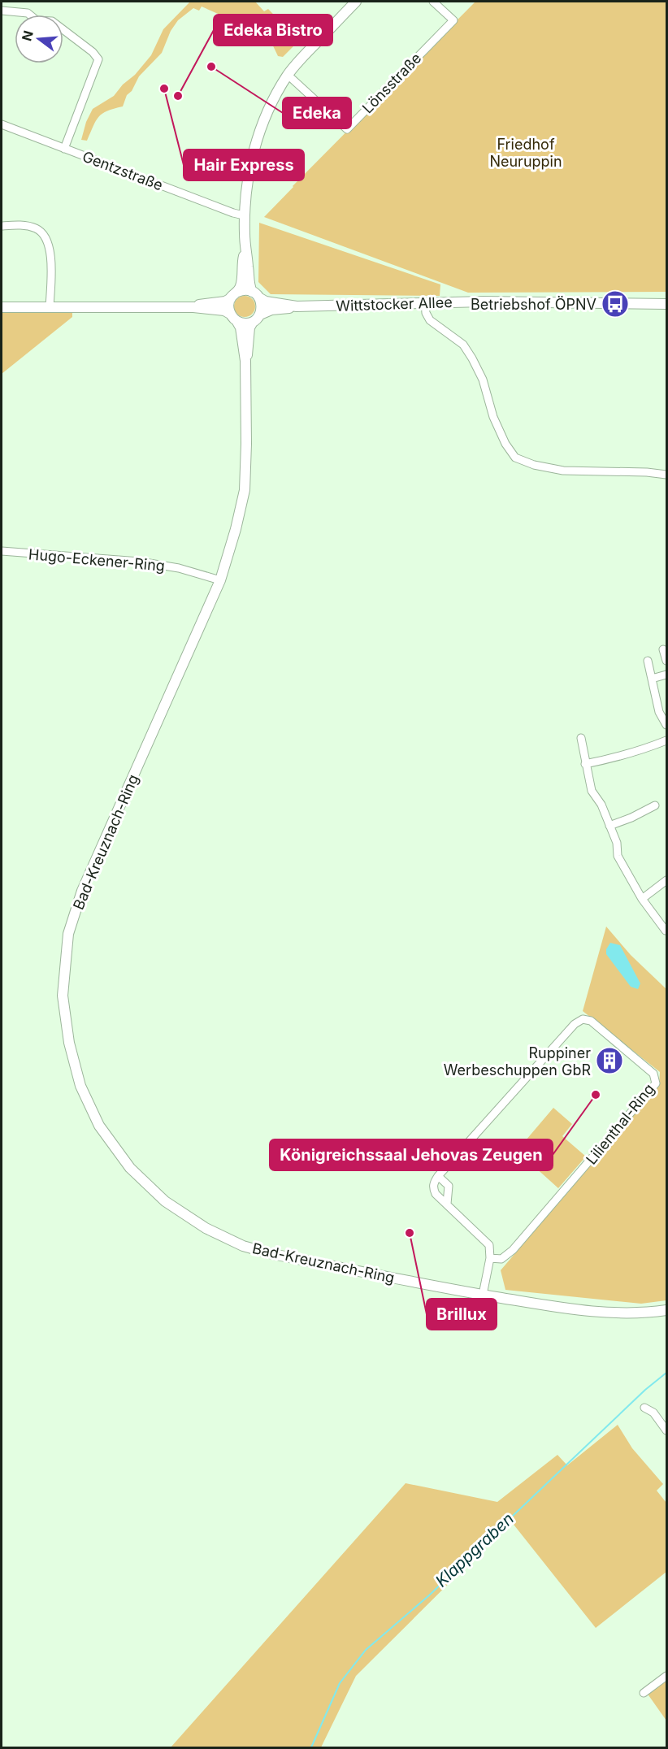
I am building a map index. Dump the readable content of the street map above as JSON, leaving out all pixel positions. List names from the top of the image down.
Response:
{
  "streets": {
    "main road": ["Wittstocker Allee", "Bad-Kreuznach-Ring"],
    "street": [
      "Lönsstraße",
      "Gentzstraße",
      "Hugo-Eckener-Ring",
      "Lilienthal-Ring"
    ]
  },
  "crossings": [
    ["Wittstocker Allee", "Bad-Kreuznach-Ring"],
    ["Hugo-Eckener-Ring", "Bad-Kreuznach-Ring"]
  ],
  "water": ["Klappgraben"],
  "parks": ["Friedhof Neuruppin"],
  "places": {
    "other": [
      "Edeka",
      "Hair Express",
      "Edeka Bistro",
      "Königreichssaal Jehovas Zeugen",
      "Brillux"
    ],
    "bus stop": ["Betriebshof ÖPNV"],
    "building": ["Ruppiner Werbeschuppen GbR"]
  },
  "north": "left"
}
